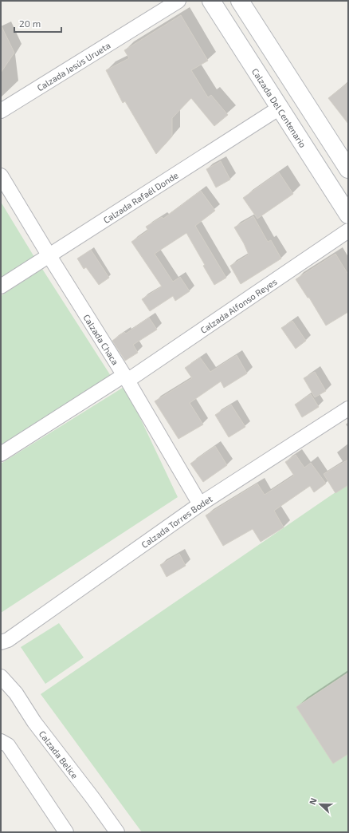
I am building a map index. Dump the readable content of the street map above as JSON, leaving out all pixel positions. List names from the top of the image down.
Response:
{
  "streets": {
    "main road": ["Calzada Del Centenario"],
    "street": [
      "Calzada Jesús Urueta",
      "Calzada Rafaél Donde",
      "Calzada Alfonso Reyes",
      "Calzada Chaca",
      "Calzada Torres Bodet",
      "Calzada Belice"
    ]
  },
  "crossings": [
    ["Calzada Del Centenario", "Calzada Rafaél Donde"],
    ["Calzada Rafaél Donde", "Calzada Chaca"],
    ["Calzada Alfonso Reyes", "Calzada Chaca"],
    ["Calzada Chaca", "Calzada Torres Bodet"]
  ],
  "scale_bar": "20 m",
  "north": "left"
}
